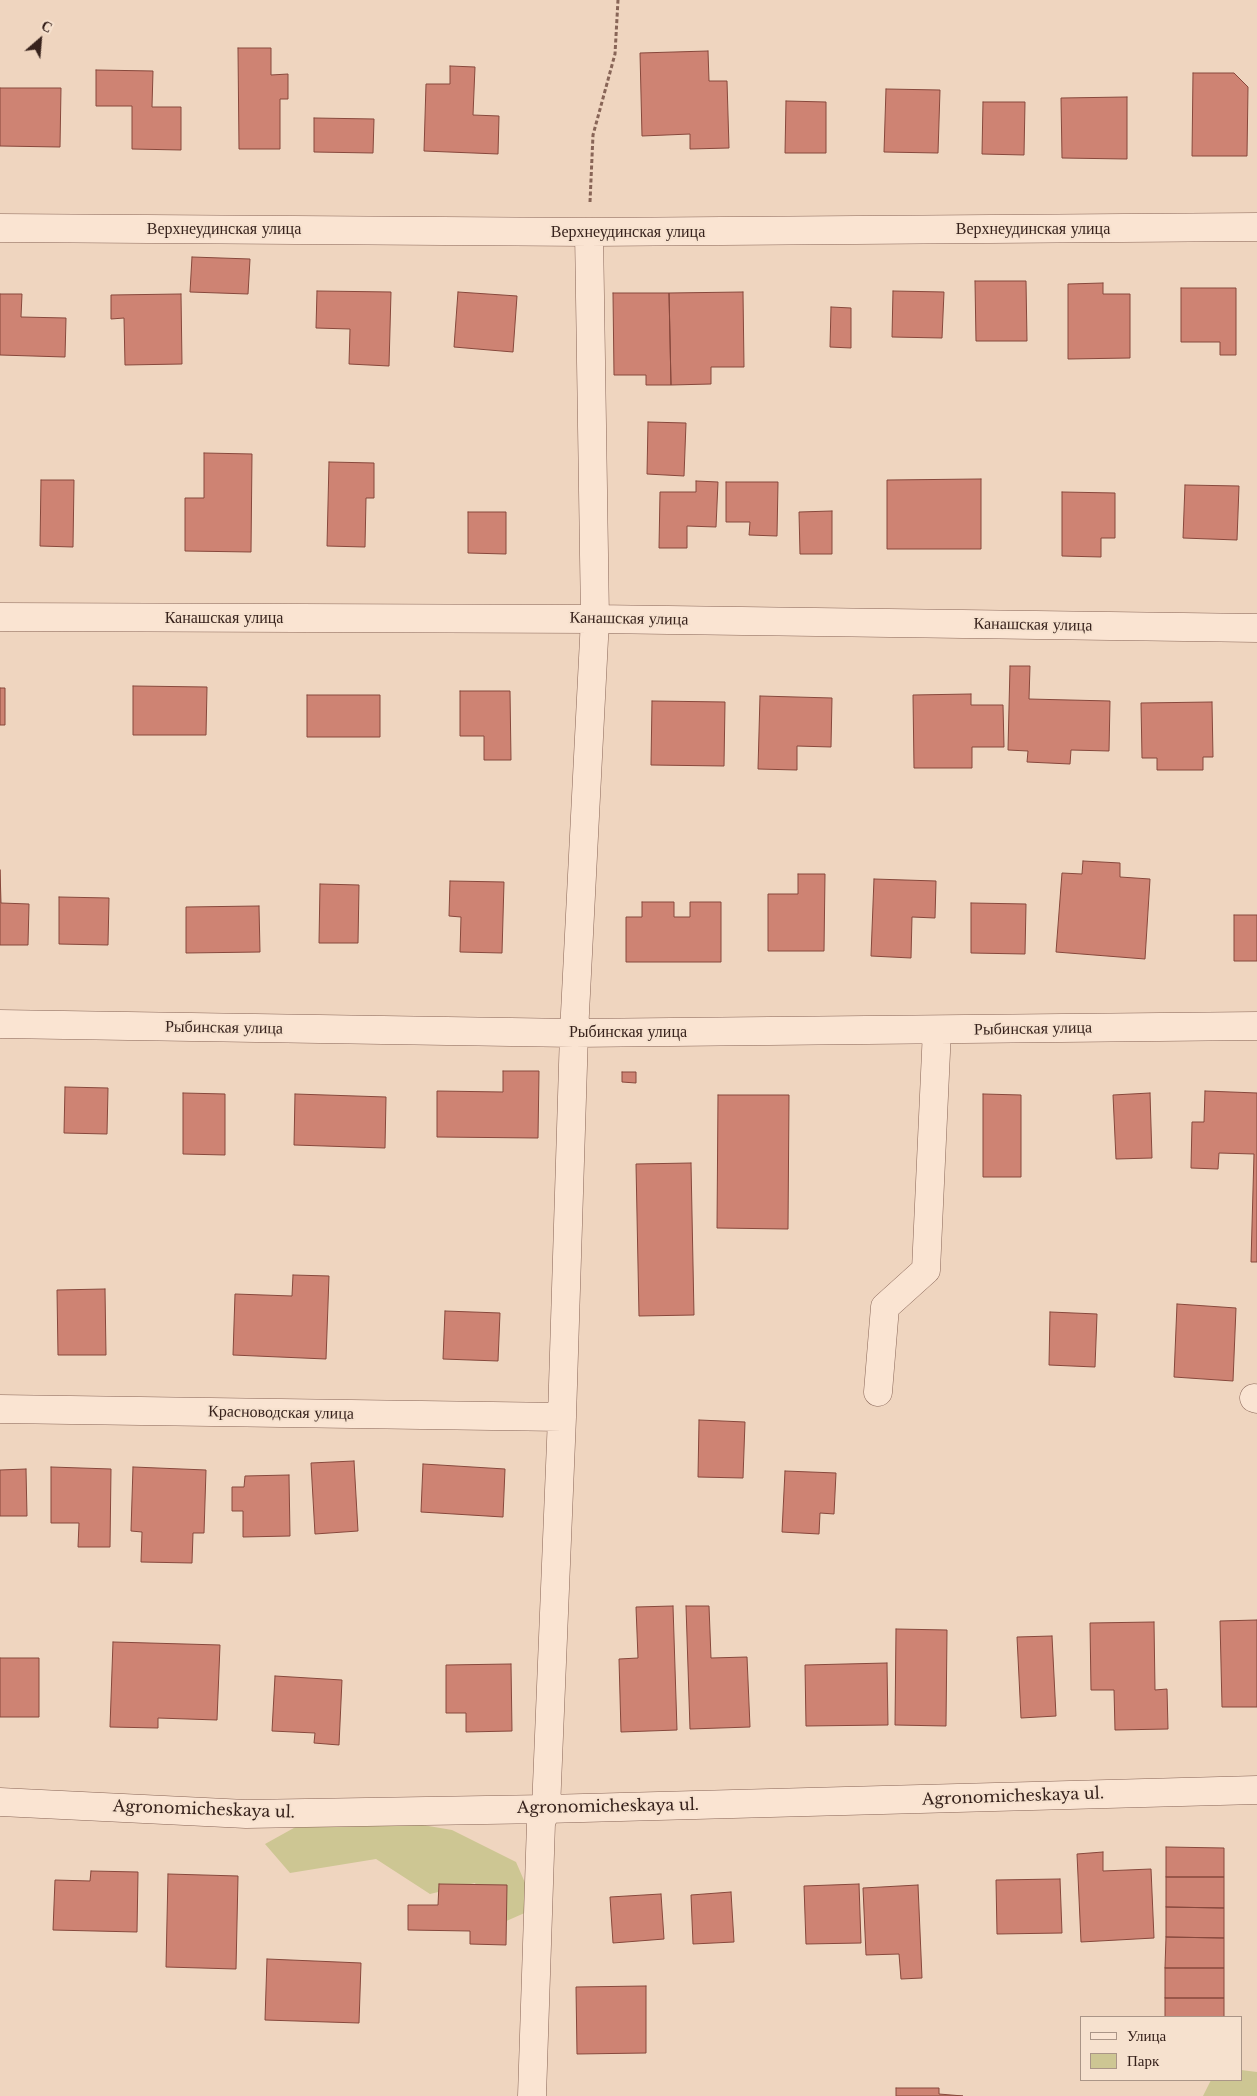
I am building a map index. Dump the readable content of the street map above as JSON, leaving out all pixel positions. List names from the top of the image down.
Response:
{
  "streets": {
    "street": [
      "Верхнеудинская улица",
      "Канашская улица",
      "Рыбинская улица",
      "Красноводская улица",
      "Agronomicheskaya ul."
    ]
  },
  "legend": ["Улица", "Парк"],
  "north": "top right"
}
